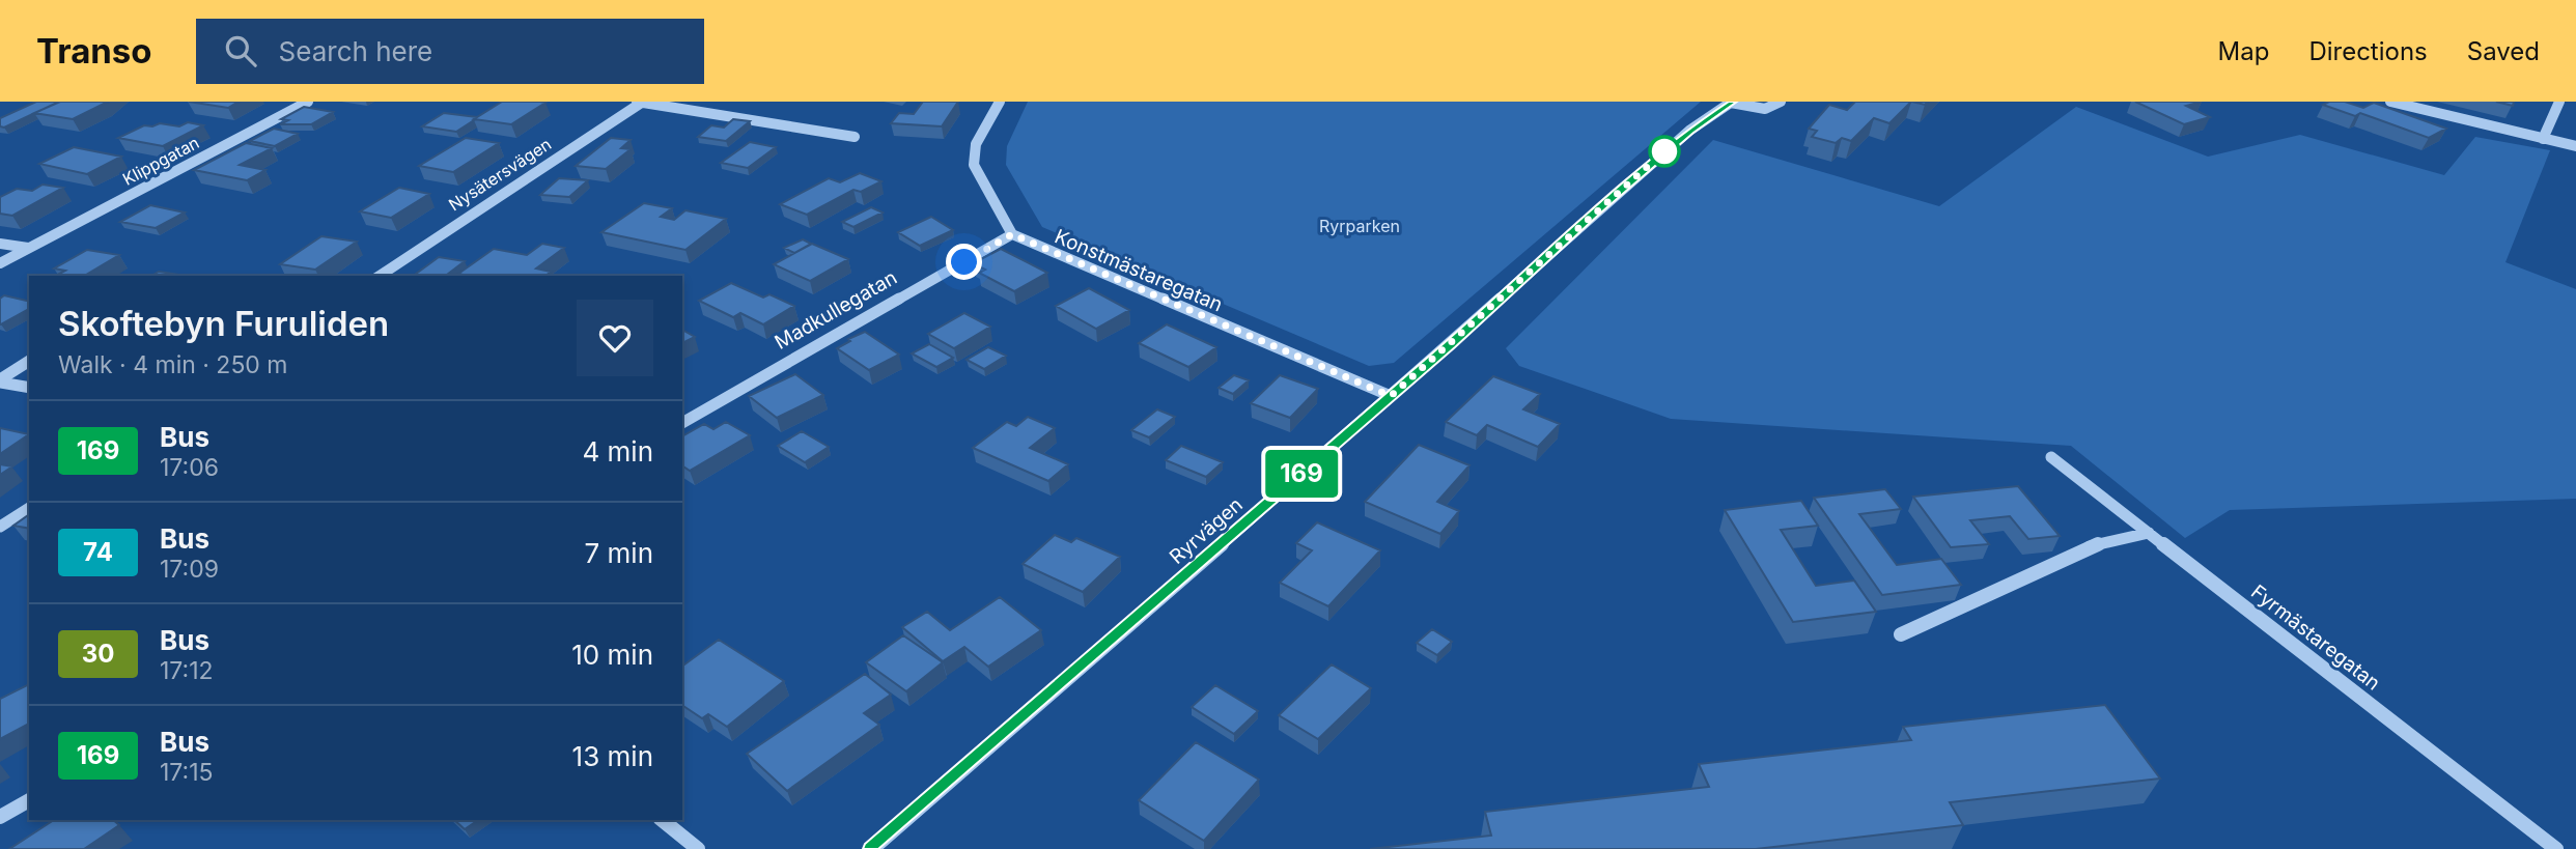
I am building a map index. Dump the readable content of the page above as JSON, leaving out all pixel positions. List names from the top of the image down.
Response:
{
  "streets": {
    "street": [
      "Klippgatan",
      "Nysätersvägen",
      "Konstmästaregatan",
      "Madkullegatan",
      "Ryrvägen",
      "Fyrmästaregatan"
    ]
  },
  "crossings": [
    ["Konstmästaregatan", "Madkullegatan"],
    ["Konstmästaregatan", "Ryrvägen"]
  ],
  "parks": ["Ryrparken"],
  "lines": ["bus line 169"],
  "page": {
    "header": "Transo",
    "search": "Search here",
    "nav": ["Map", "Directions", "Saved"],
    "on_map": "169",
    "heading": ["Skoftebyn Furuliden", "Walk · 4 min · 250 m"],
    "list": [
      {
        "mark": "169",
        "name": "Bus",
        "note": "17:06",
        "value": "4 min"
      },
      {
        "mark": "74",
        "name": "Bus",
        "note": "17:09",
        "value": "7 min"
      },
      {
        "mark": "30",
        "name": "Bus",
        "note": "17:12",
        "value": "10 min"
      },
      {
        "mark": "169",
        "name": "Bus",
        "note": "17:15",
        "value": "13 min"
      }
    ]
  }
}
